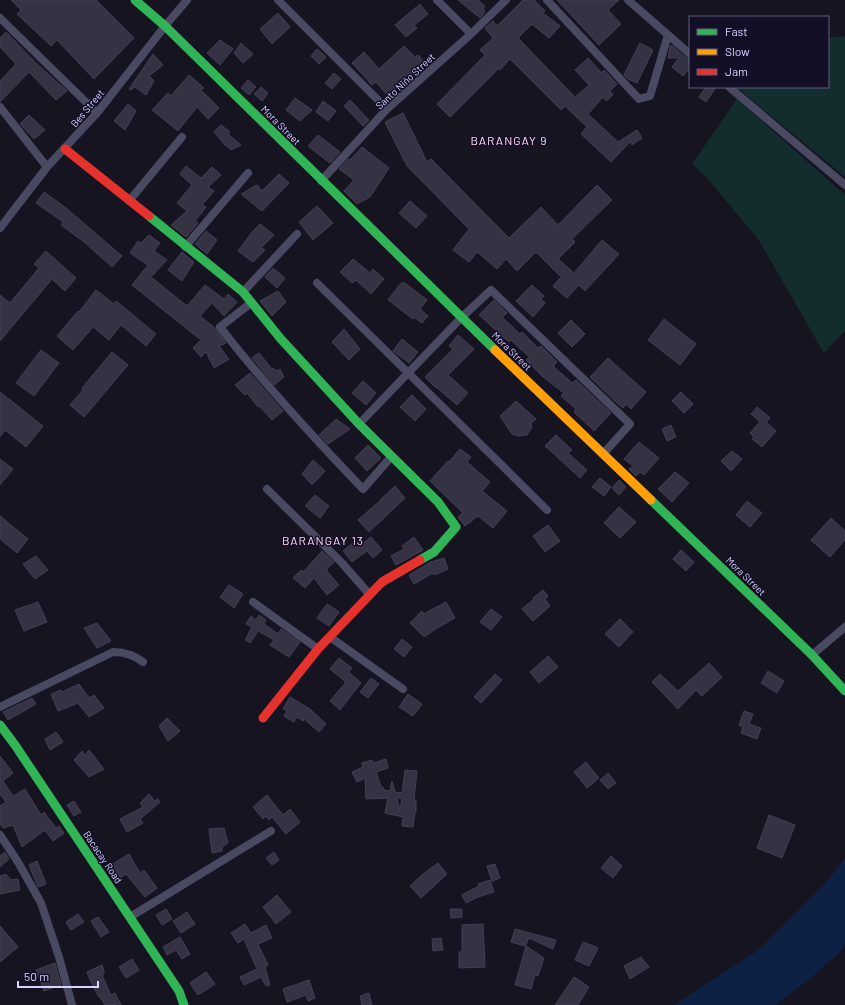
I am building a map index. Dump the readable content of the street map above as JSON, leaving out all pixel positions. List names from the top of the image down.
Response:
{
  "streets": {
    "street": [
      "Santo Niño Street",
      "Bes Street",
      "Mora Street",
      "Bacacay Road"
    ]
  },
  "crossings": [
    ["Santo Niño Street", "Mora Street"],
    ["Bes Street", "Mora Street"]
  ],
  "districts": ["BARANGAY 9", "BARANGAY 13"],
  "legend": ["Fast", "Slow", "Jam"],
  "scale_bar": "50 m"
}
